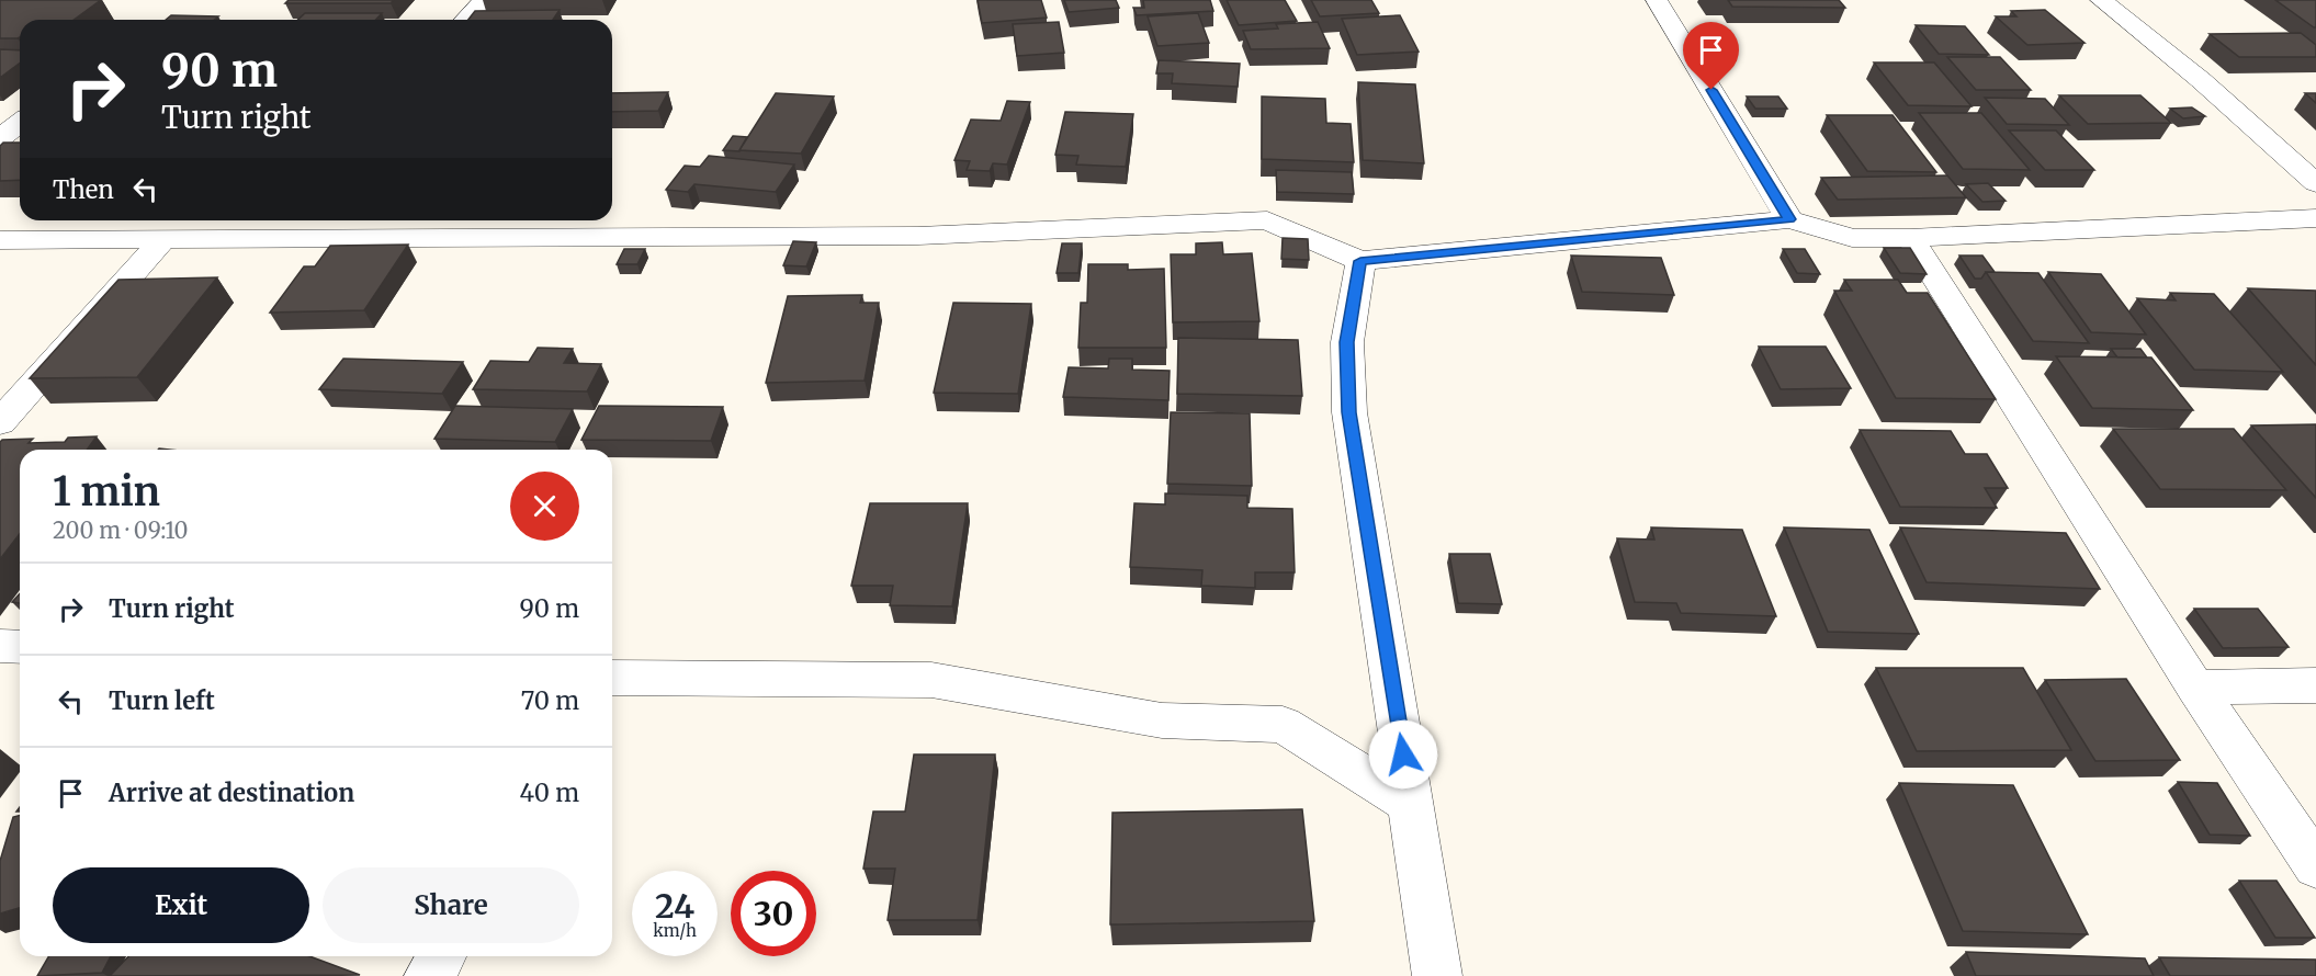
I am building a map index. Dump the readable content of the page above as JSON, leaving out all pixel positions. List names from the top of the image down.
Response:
{
  "page": {
    "turn": ["90 m", "Turn right"],
    "then": "Then",
    "heading": ["1 min", "200 m · 09:10"],
    "list": [
      {
        "name": "Turn right",
        "value": "90 m"
      },
      {
        "name": "Turn left",
        "value": "70 m"
      },
      {
        "name": "Arrive at destination",
        "value": "40 m"
      }
    ],
    "buttons": ["Exit", "Share"],
    "speed": "24 km/h",
    "limit": "30"
  }
}
